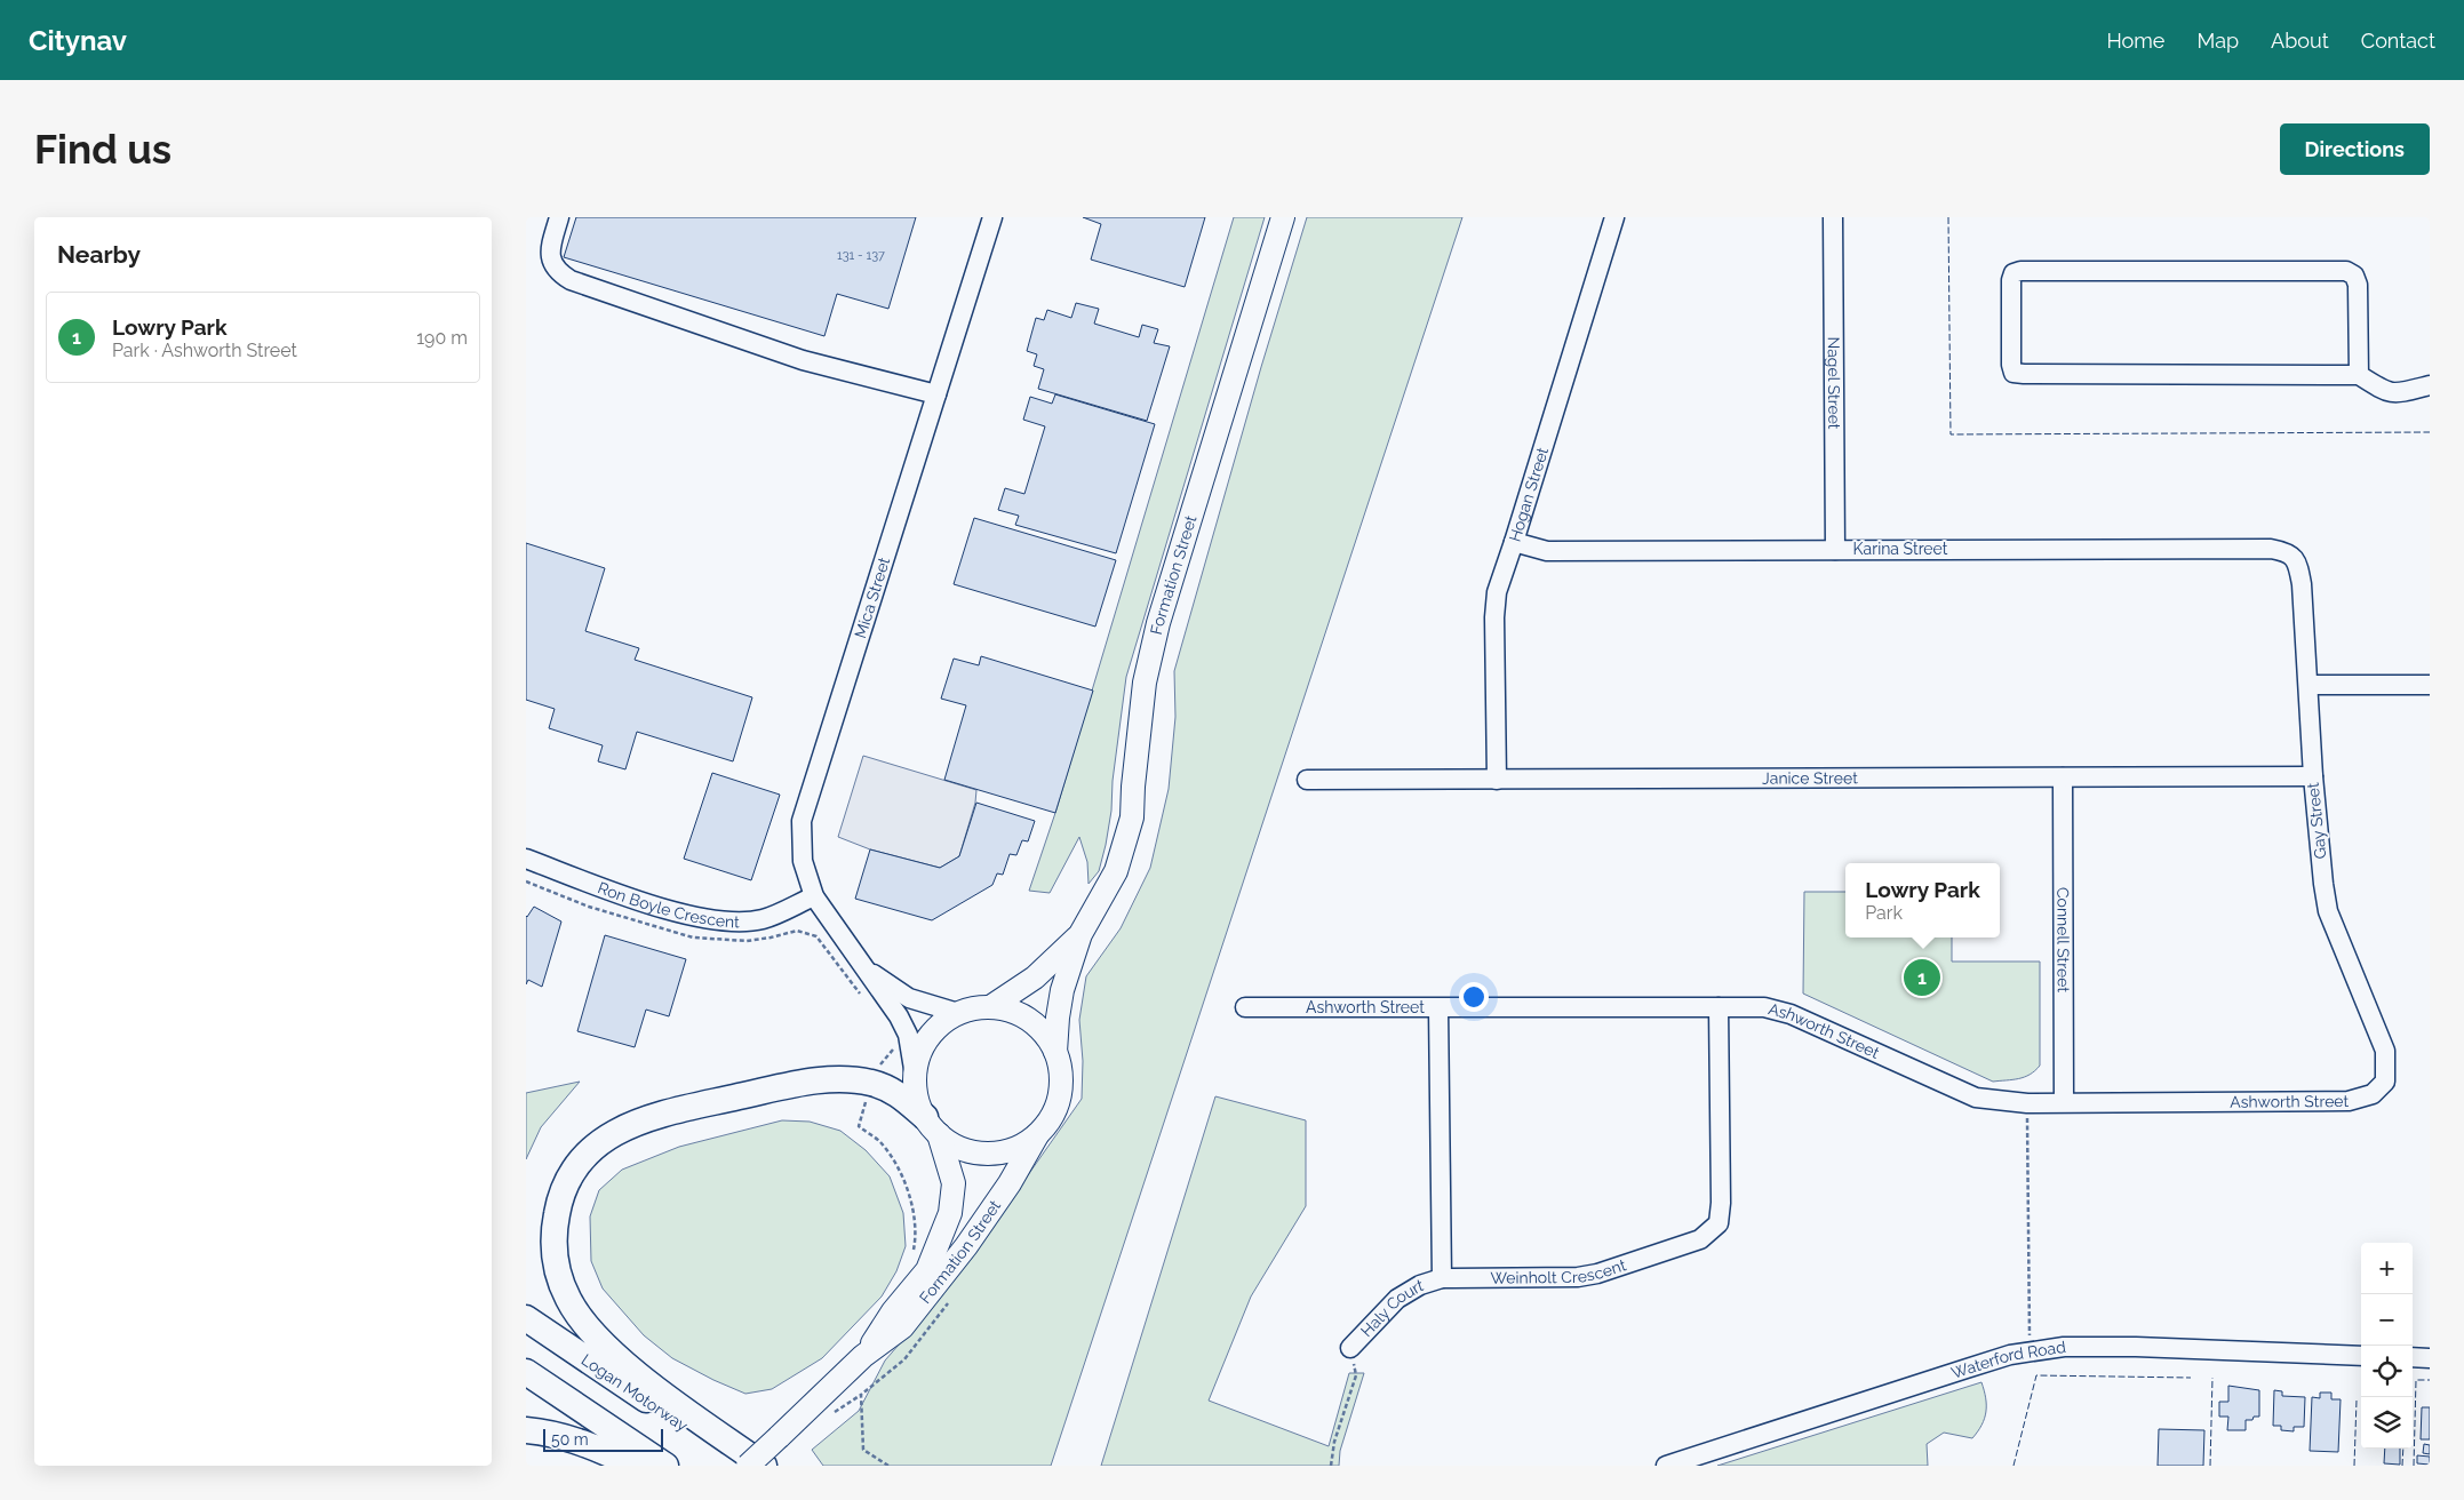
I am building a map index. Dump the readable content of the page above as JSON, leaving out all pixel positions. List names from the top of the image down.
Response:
{
  "streets": {
    "highway": ["Logan Motorway"],
    "main road": ["Formation Street"],
    "street": [
      "Nagel Street",
      "Hogan Street",
      "Karina Street",
      "Mica Street",
      "Janice Street",
      "Gay Street",
      "Ron Boyle Crescent",
      "Connell Street",
      "Ashworth Street",
      "Weinholt Crescent",
      "Haly Court",
      "Waterford Road"
    ]
  },
  "crossings": [
    ["Nagel Street", "Karina Street"],
    ["Hogan Street", "Karina Street"],
    ["Hogan Street", "Janice Street"],
    ["Karina Street", "Gay Street"],
    ["Formation Street", "Mica Street"],
    ["Formation Street", "Logan Motorway"],
    ["Mica Street", "Ron Boyle Crescent"],
    ["Janice Street", "Gay Street"],
    ["Janice Street", "Connell Street"],
    ["Gay Street", "Ashworth Street"],
    ["Connell Street", "Ashworth Street"],
    ["Ashworth Street", "Weinholt Crescent"],
    ["Weinholt Crescent", "Haly Court"]
  ],
  "house_numbers": ["131 - 137"],
  "scale_bar": "50 m",
  "page": {
    "header": "Citynav",
    "nav": [
      "Home",
      "Map",
      "About",
      "Contact"
    ],
    "buttons": "Directions",
    "title": "Find us",
    "heading": "Nearby",
    "list": [
      {
        "mark": "1",
        "name": "Lowry Park",
        "note": "Park · Ashworth Street",
        "value": "190 m"
      }
    ],
    "popup": ["Lowry Park", "Park"],
    "pins": "1",
    "map_buttons": ["+", "−"],
    "scale": "50 m"
  }
}
